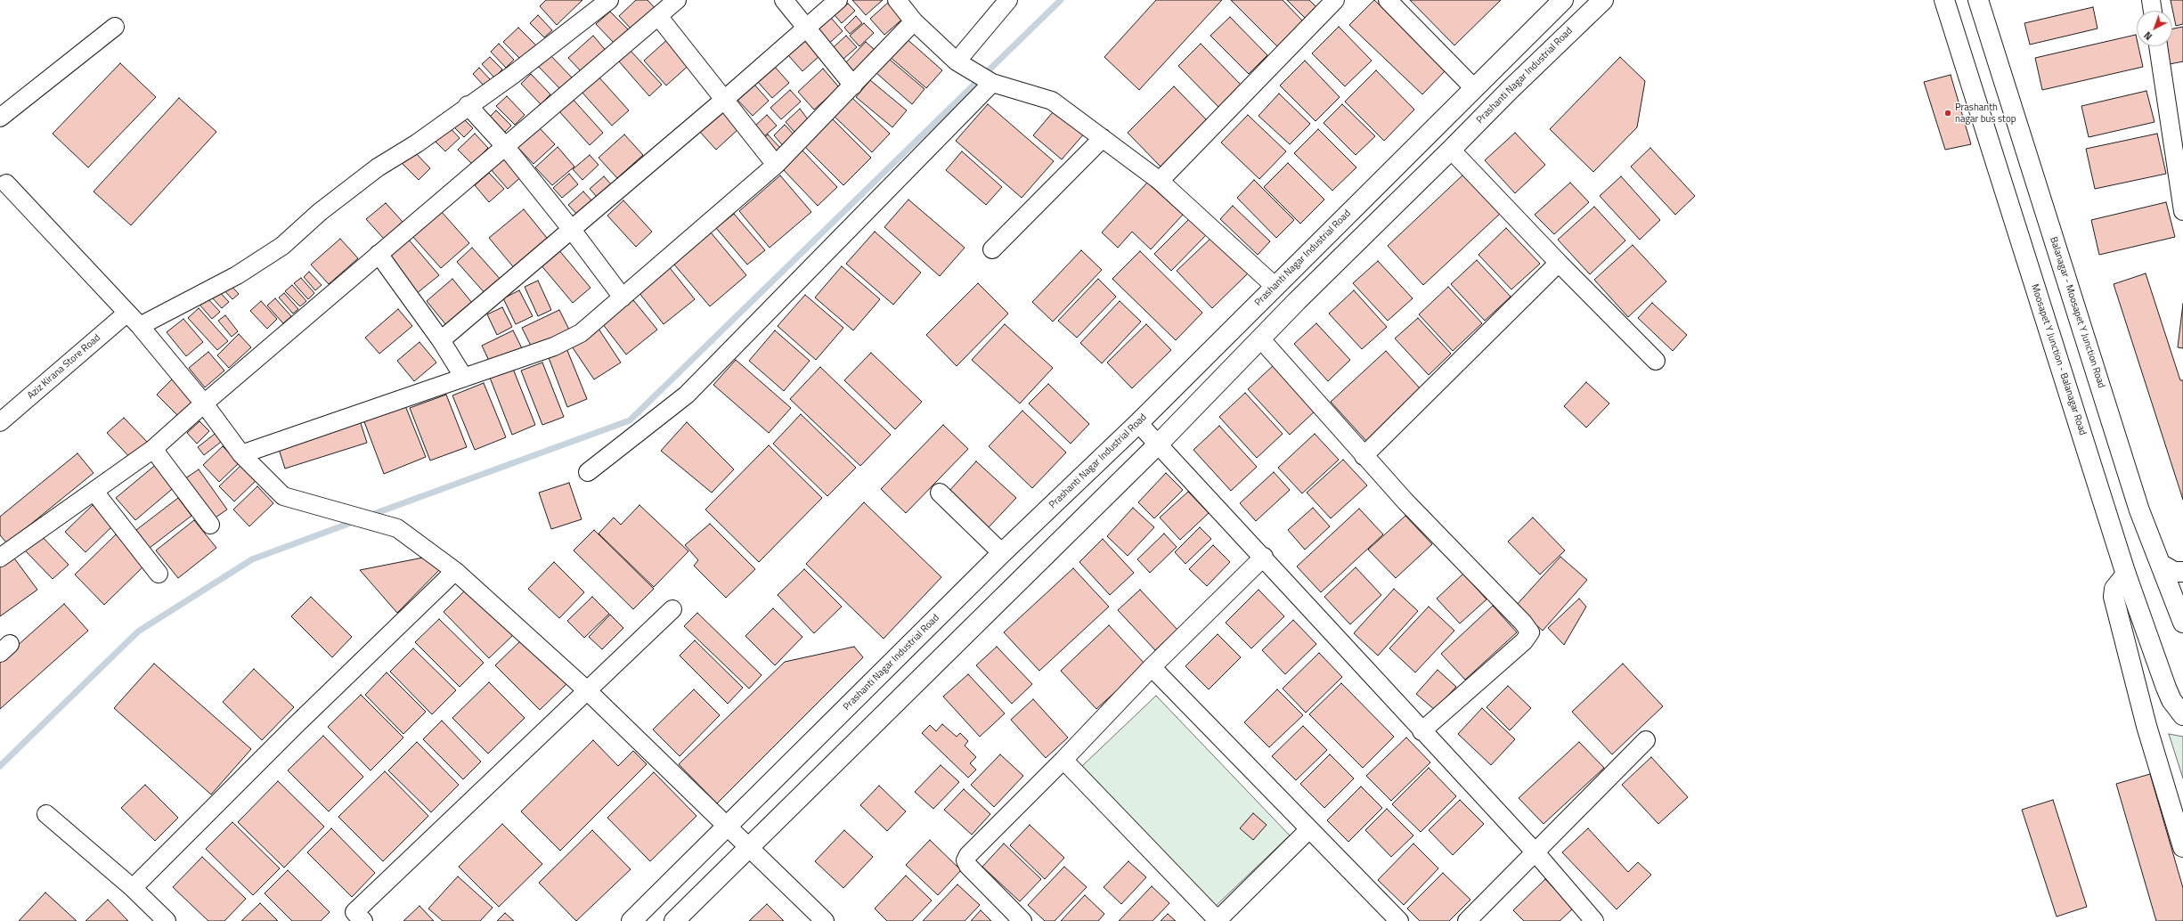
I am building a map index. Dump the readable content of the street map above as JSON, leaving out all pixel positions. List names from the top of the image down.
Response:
{
  "streets": {
    "main road": ["Prashanti Nagar Industrial Road", "Balanagar - Moosapet Y Junction Road", "Moosapet Y Junction - Balanagar Road"],
    "street": ["Aziz Kirana Store Road"]
  },
  "places": ["Prashanth nagar bus stop"],
  "north": "bottom left"
}
